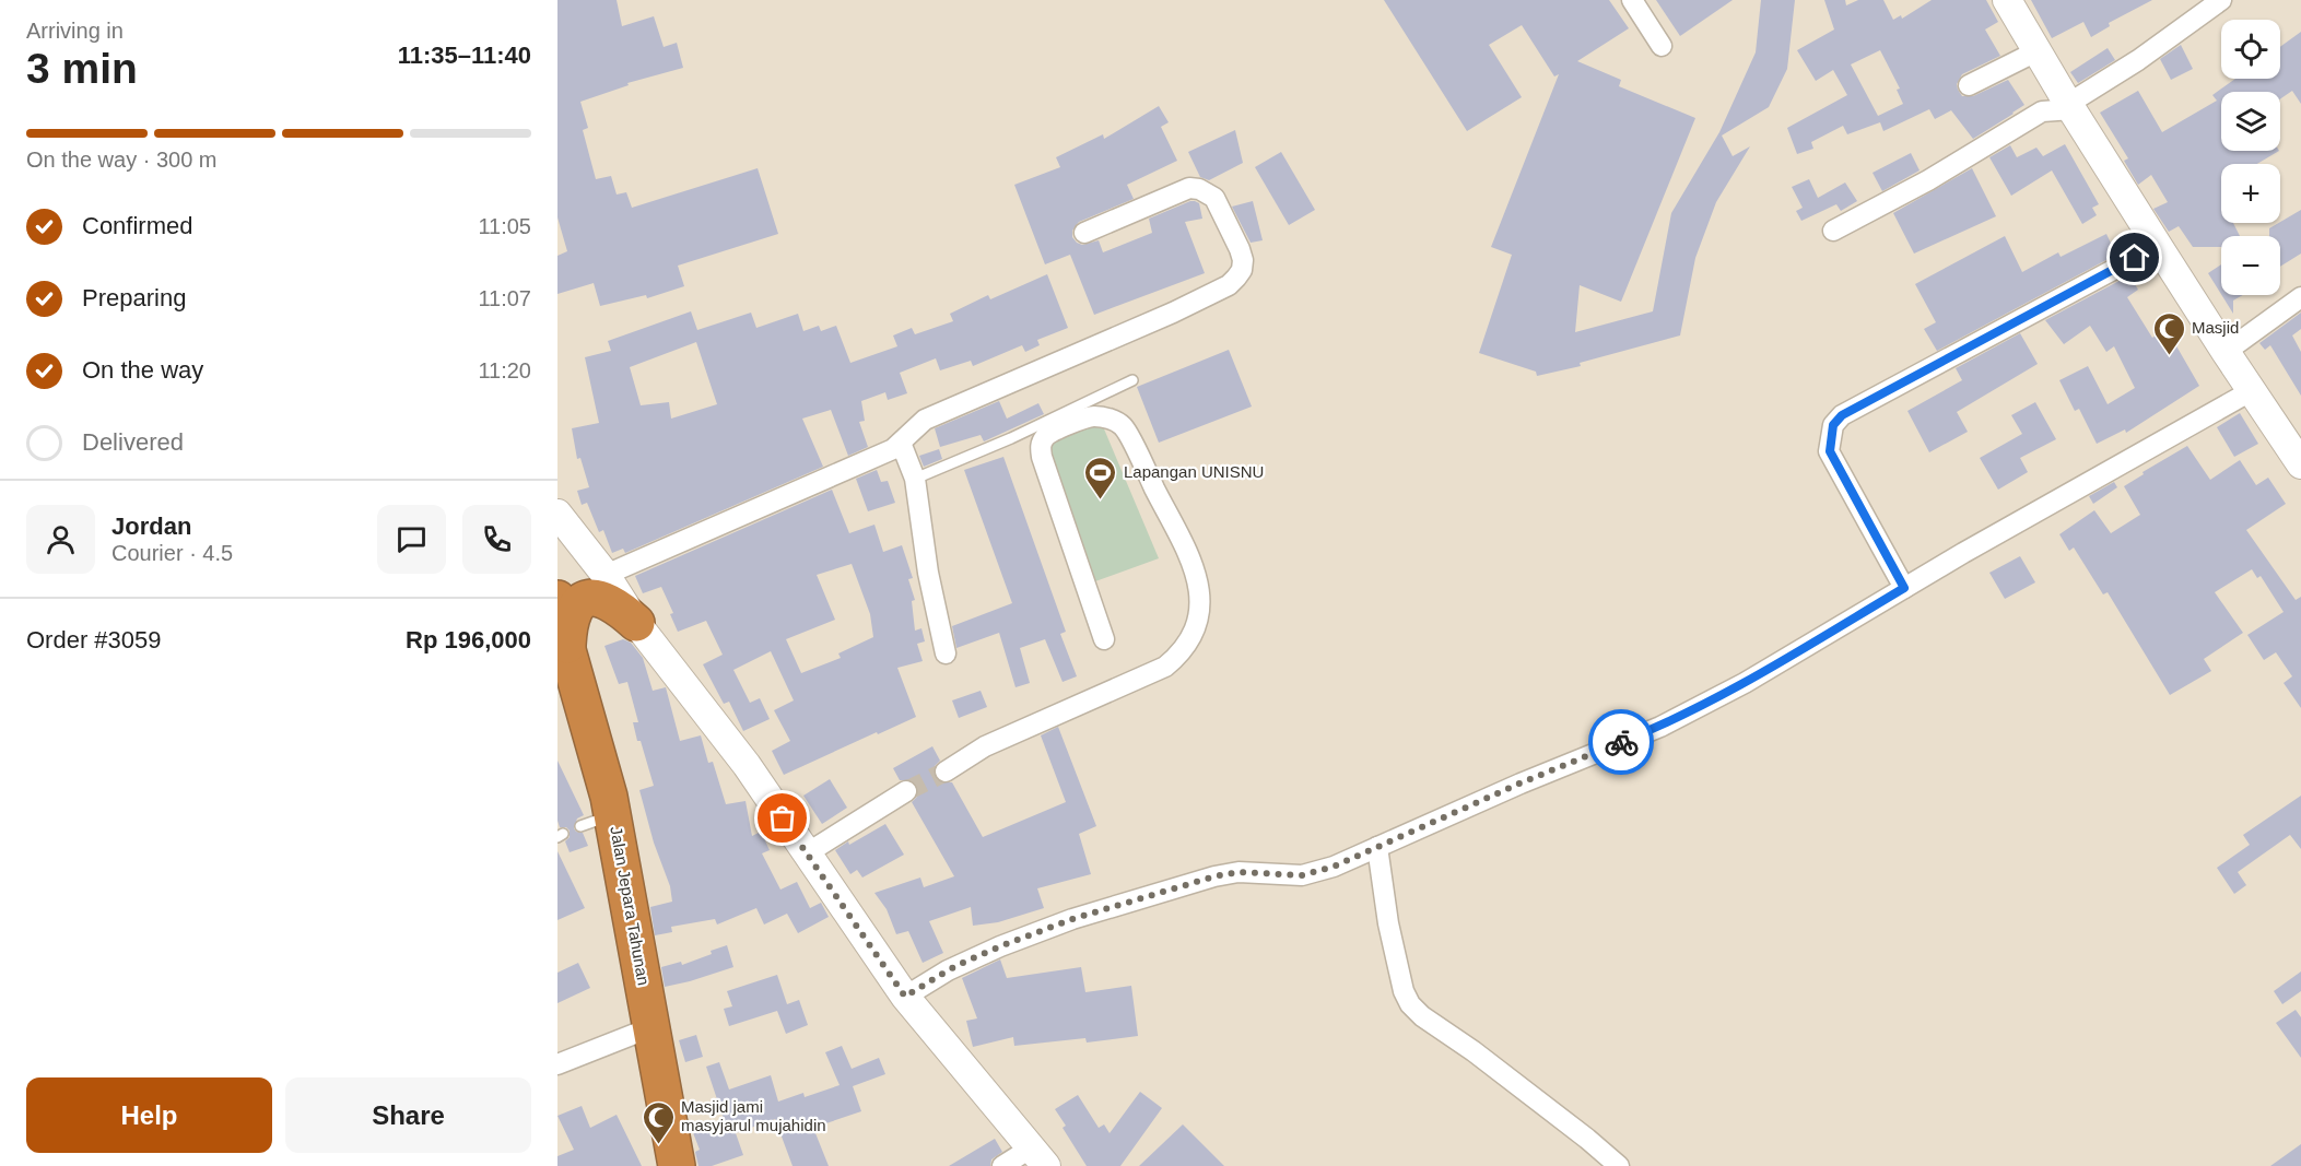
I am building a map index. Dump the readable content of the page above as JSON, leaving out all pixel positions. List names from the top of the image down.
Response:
{
  "streets": {
    "highway": ["Jalan Jepara Tahunan"]
  },
  "places": {
    "mosque": ["Masjid", "Masjid jami masyjarul mujahidin"],
    "sports": ["Lapangan UNISNU"]
  },
  "page": {
    "heading": ["3 min", "Arriving in", "11:35–11:40"],
    "panel": [
      "Jordan",
      "Courier · 4.5",
      "Order #3059",
      "Rp 196,000"
    ],
    "map_buttons": ["+", "−"],
    "bar": "On the way · 300 m",
    "list": [
      ["Confirmed", "11:05"],
      ["Preparing", "11:07"],
      ["On the way", "11:20"],
      "Delivered"
    ],
    "buttons": ["Help", "Share"]
  }
}
